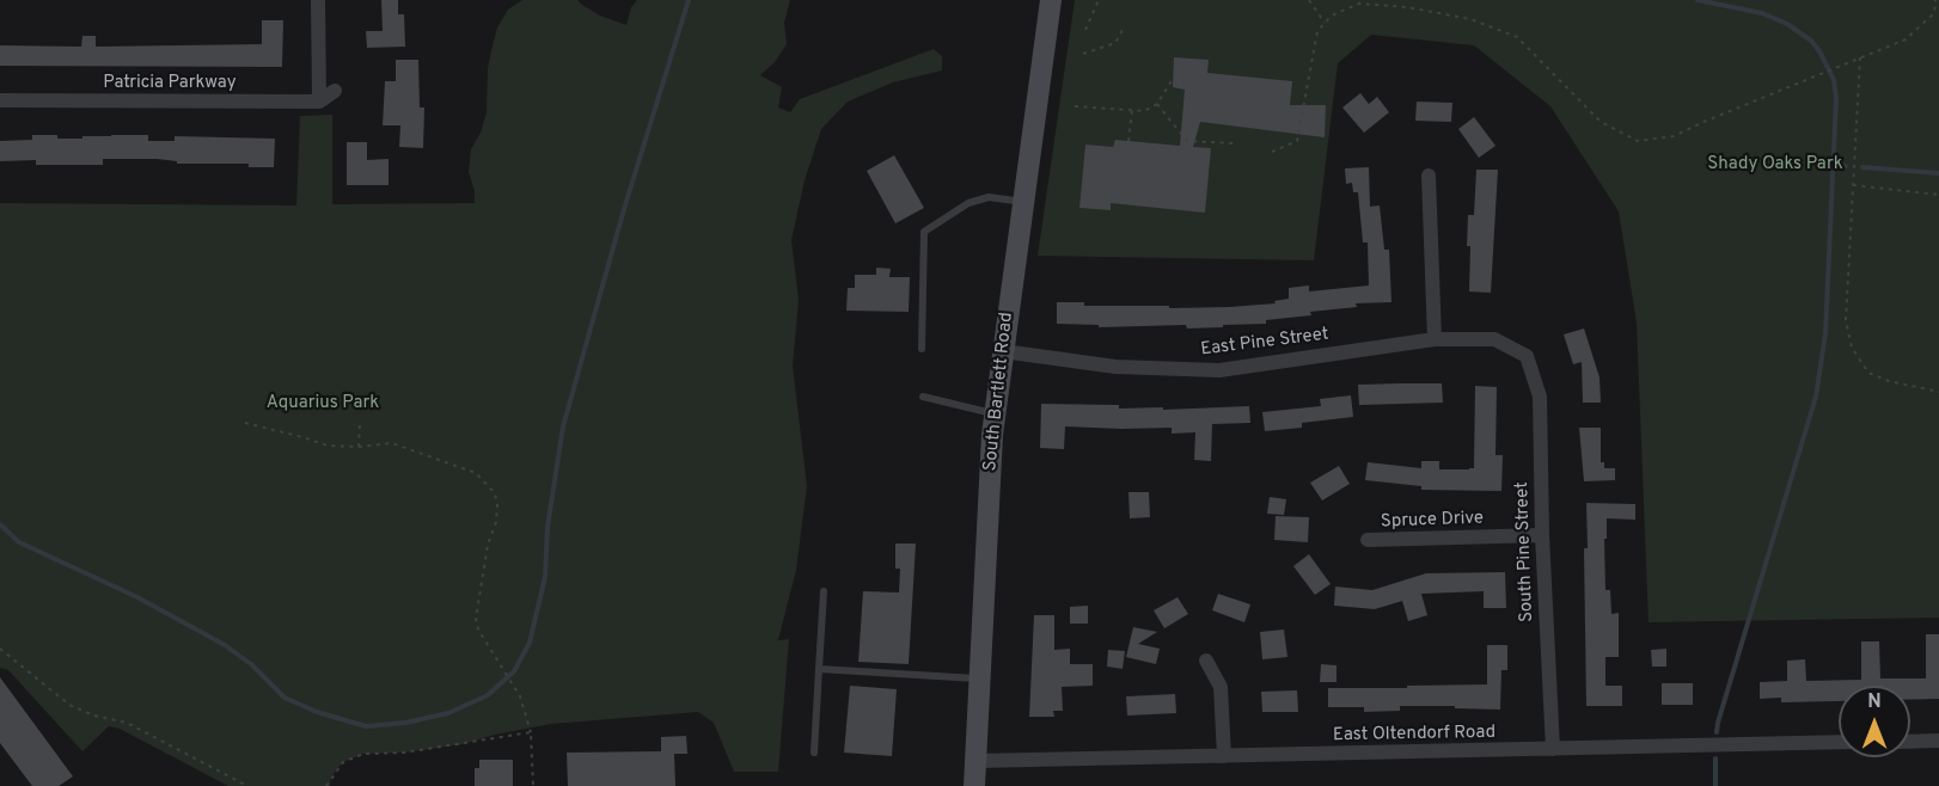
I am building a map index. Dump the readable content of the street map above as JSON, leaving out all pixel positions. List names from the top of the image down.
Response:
{
  "streets": {
    "main road": ["South Bartlett Road"],
    "street": [
      "Patricia Parkway",
      "East Pine Street",
      "Spruce Drive",
      "South Pine Street",
      "East Oltendorf Road"
    ]
  },
  "crossings": [
    ["East Pine Street", "South Bartlett Road"],
    ["East Pine Street", "South Pine Street"],
    ["South Bartlett Road", "East Oltendorf Road"],
    ["Spruce Drive", "South Pine Street"],
    ["South Pine Street", "East Oltendorf Road"]
  ],
  "parks": ["Shady Oaks Park", "Aquarius Park"],
  "north": "top"
}
